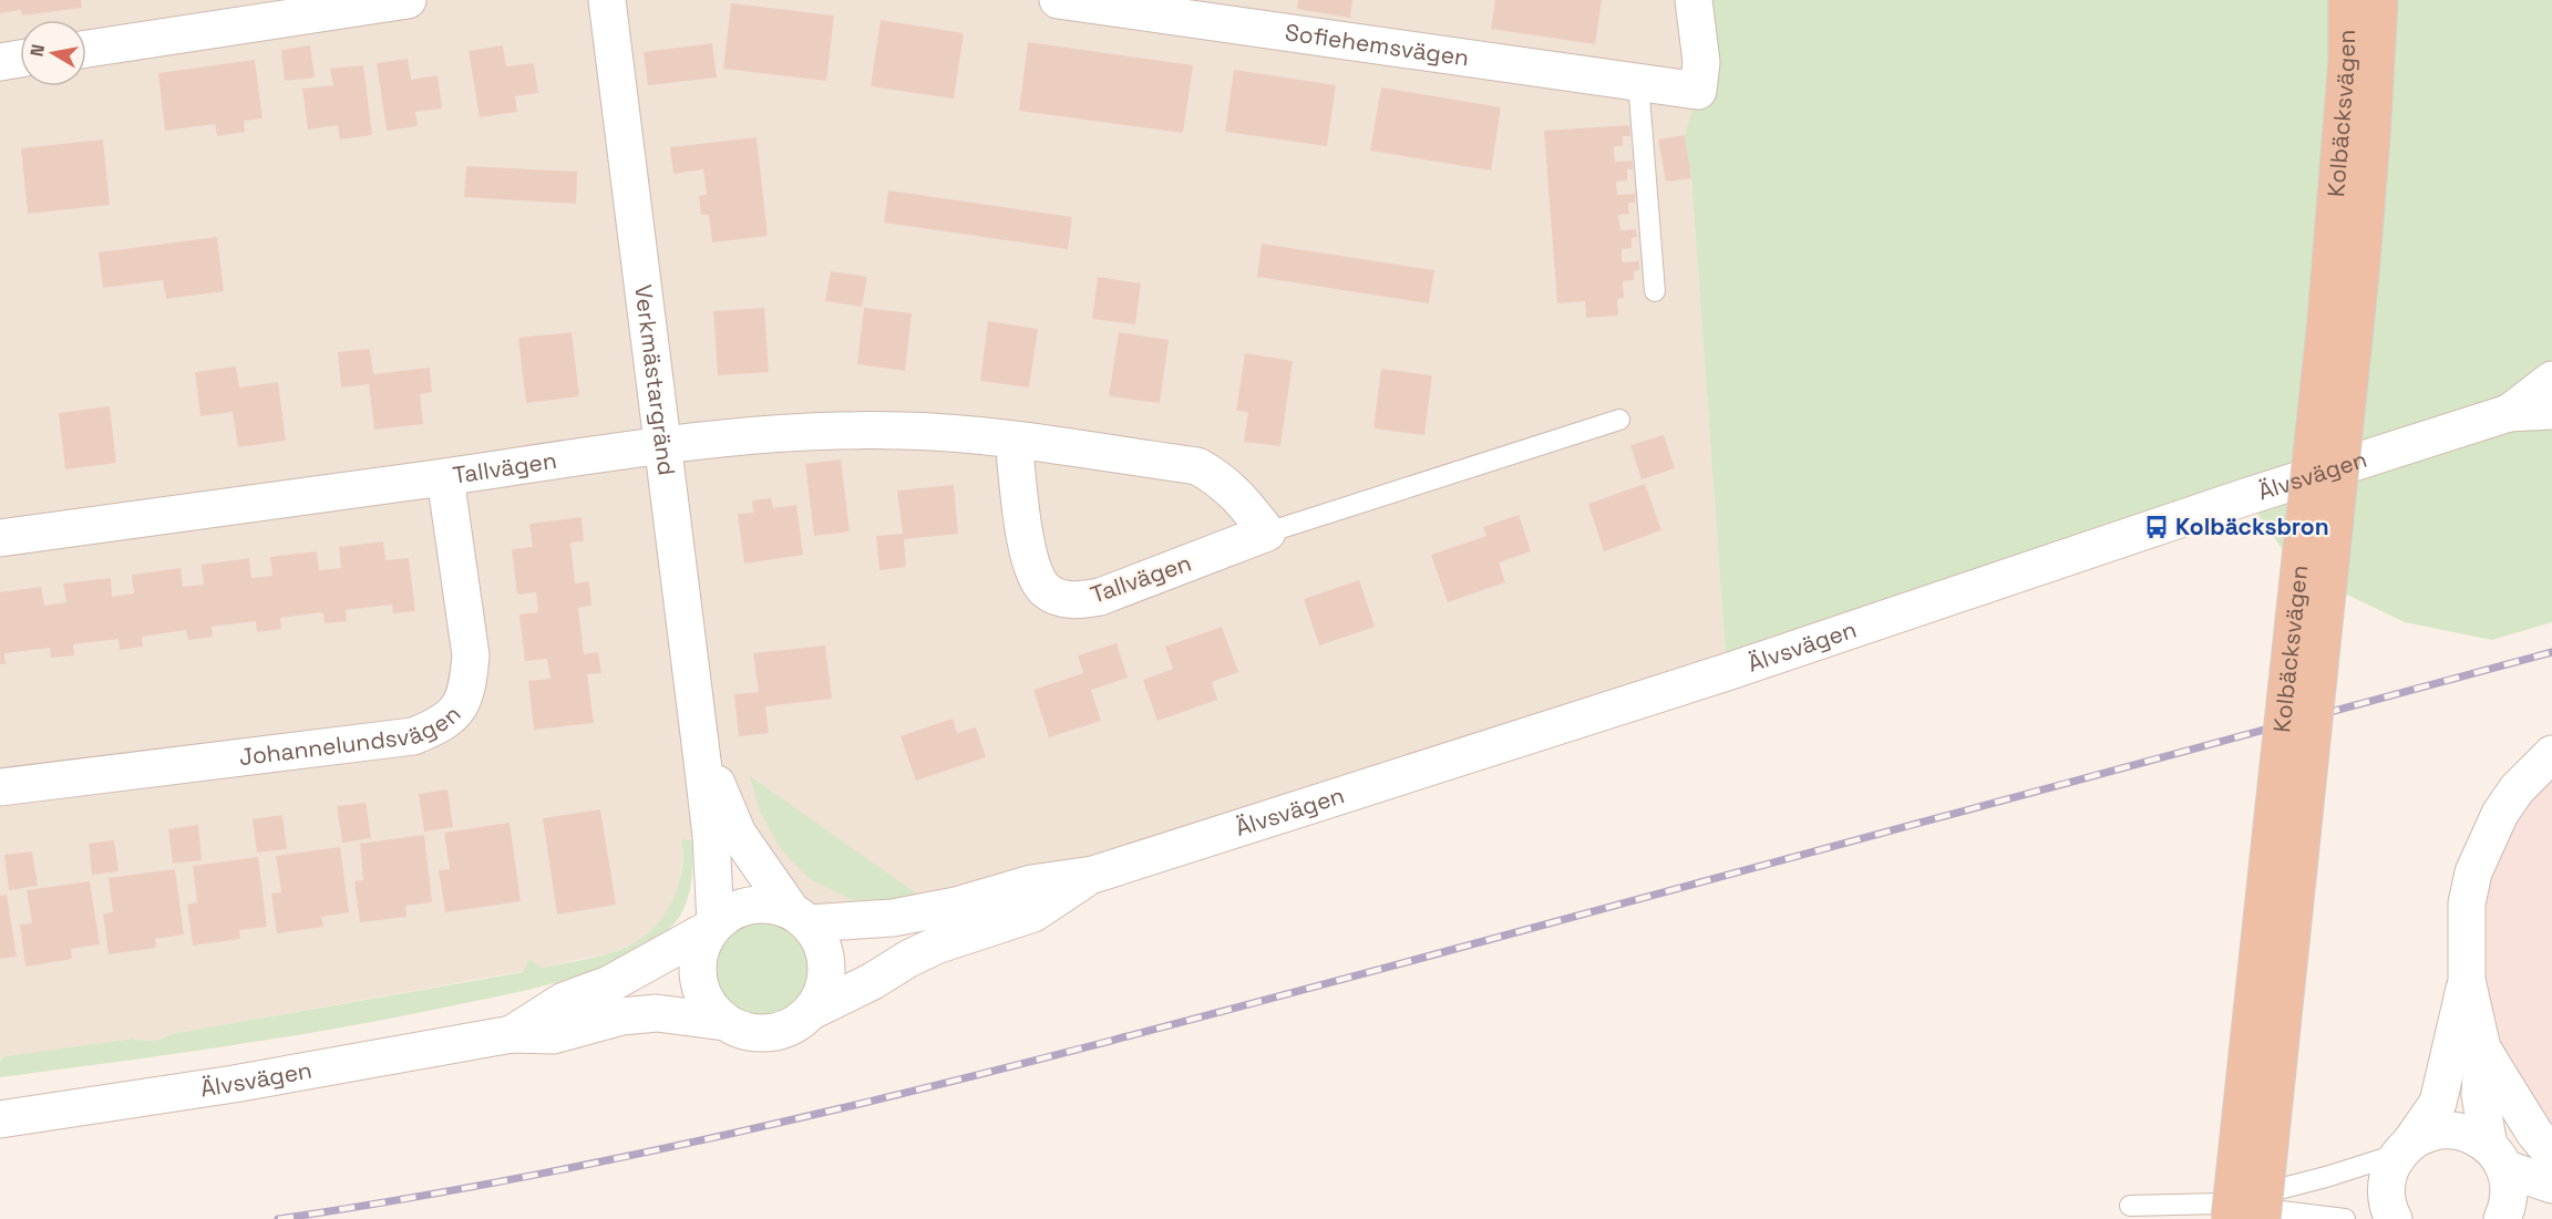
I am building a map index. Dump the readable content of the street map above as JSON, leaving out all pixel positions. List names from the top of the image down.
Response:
{
  "streets": {
    "highway": ["Kolbäcksvägen"],
    "street": [
      "Sofiehemsvägen",
      "Verkmästargränd",
      "Tallvägen",
      "Älvsvägen",
      "Johannelundsvägen"
    ]
  },
  "crossings": [
    ["Verkmästargränd", "Tallvägen"],
    ["Verkmästargränd", "Älvsvägen"],
    ["Tallvägen", "Johannelundsvägen"]
  ],
  "places": {
    "bus stop": ["Kolbäcksbron"]
  },
  "north": "left"
}
